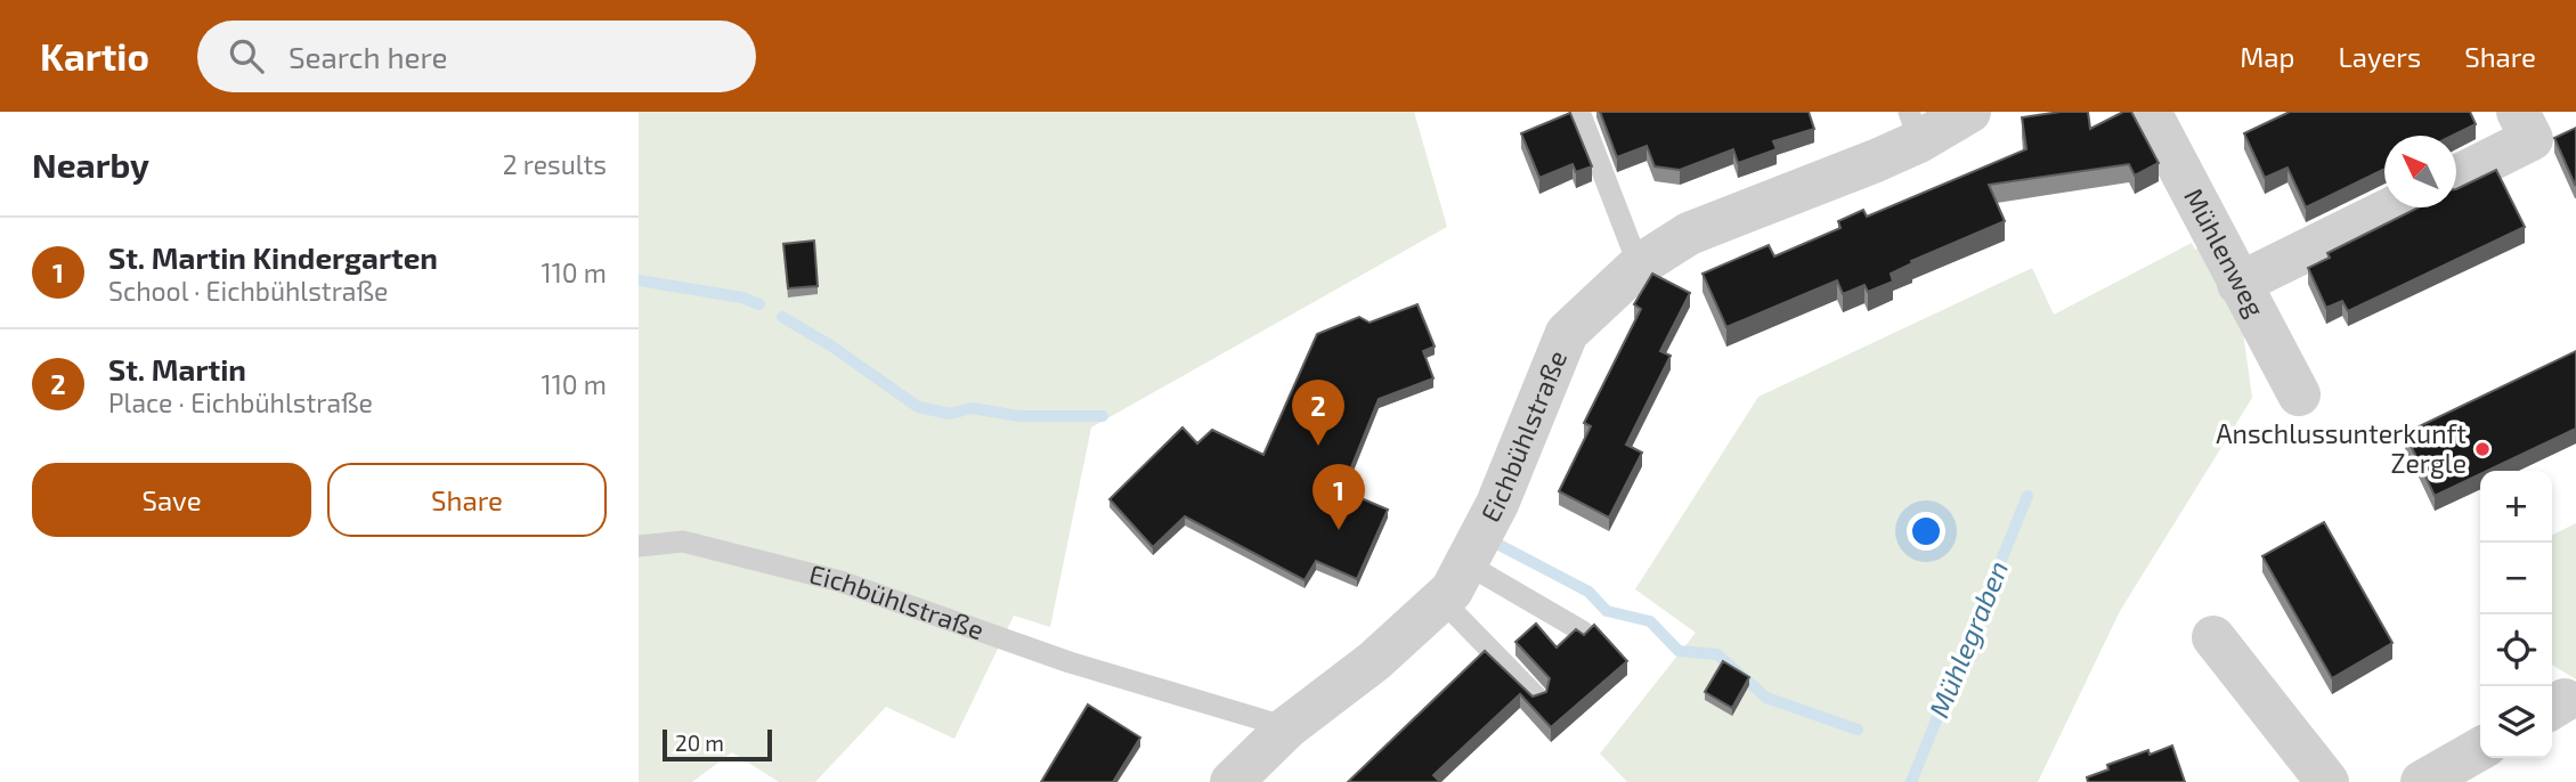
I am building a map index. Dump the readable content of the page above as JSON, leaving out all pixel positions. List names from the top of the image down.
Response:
{
  "streets": {
    "street": ["Mühlenweg", "Eichbühlstraße"]
  },
  "water": ["Mühlegraben"],
  "places": ["Anschlussunterkunft Zergle"],
  "scale_bar": "20 m",
  "north": "top left",
  "page": {
    "header": "Kartio",
    "search": "Search here",
    "nav": ["Map", "Layers", "Share"],
    "heading": ["Nearby", "2 results"],
    "list": [
      {
        "mark": "1",
        "name": "St. Martin Kindergarten",
        "note": "School · Eichbühlstraße",
        "value": "110 m"
      },
      {
        "mark": "2",
        "name": "St. Martin",
        "note": "Place · Eichbühlstraße",
        "value": "110 m"
      }
    ],
    "pins": ["2", "1"],
    "buttons": ["Save", "Share"],
    "map_buttons": ["+", "−"],
    "scale": "20 m"
  }
}
